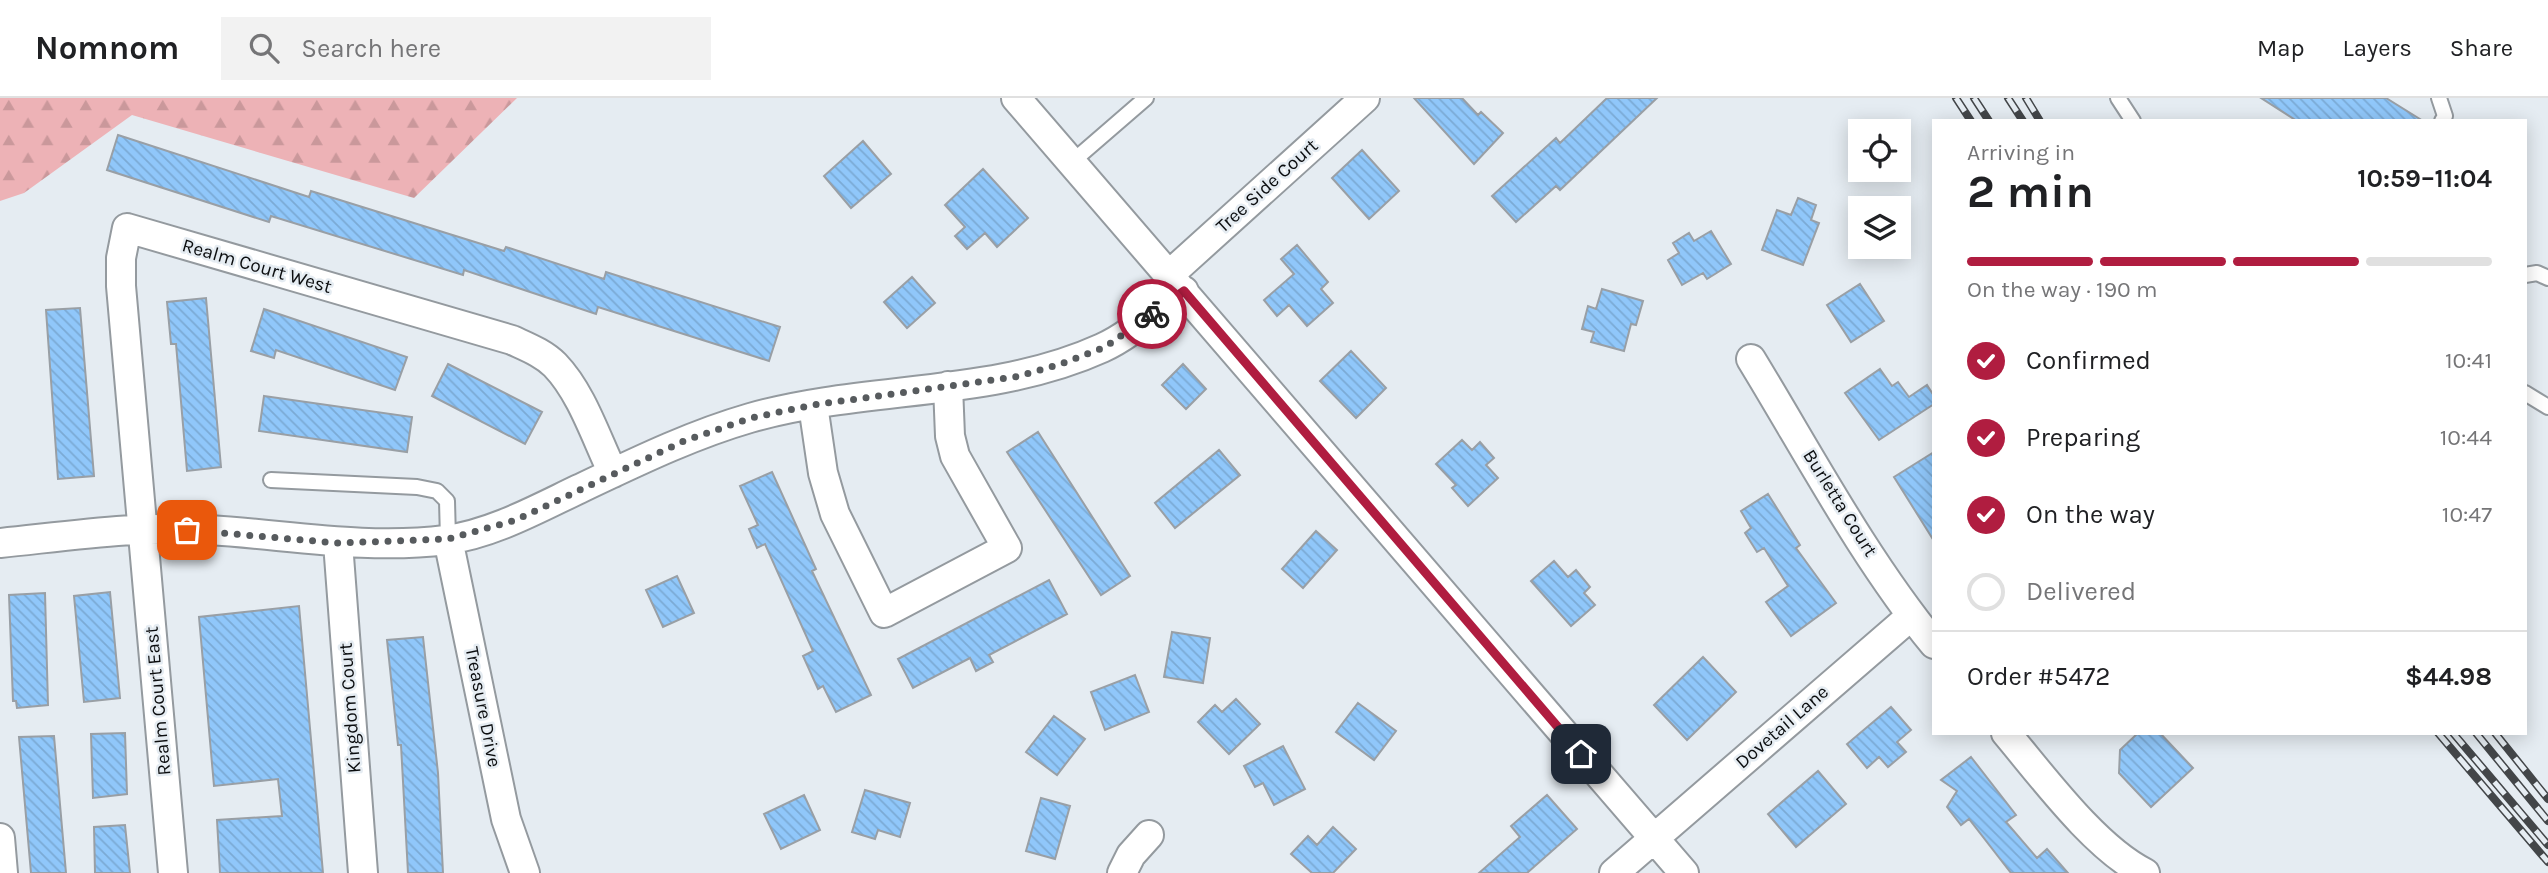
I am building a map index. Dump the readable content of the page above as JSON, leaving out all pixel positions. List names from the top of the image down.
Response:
{
  "streets": {
    "street": [
      "Tree Side Court",
      "Realm Court West",
      "Burletta Court",
      "Realm Court East",
      "Treasure Drive",
      "Kingdom Court",
      "Dovetail Lane"
    ]
  },
  "crossings": [
    ["Tree Side Court", "Realm Court West"],
    ["Tree Side Court", "Realm Court East"],
    ["Tree Side Court", "Treasure Drive"],
    ["Tree Side Court", "Kingdom Court"],
    ["Realm Court West", "Realm Court East"],
    ["Burletta Court", "Dovetail Lane"]
  ],
  "page": {
    "header": "Nomnom",
    "search": "Search here",
    "nav": ["Map", "Layers", "Share"],
    "heading": ["2 min", "Arriving in", "10:59–11:04"],
    "panel": ["Order #5472", "$44.98"],
    "bar": "On the way · 190 m",
    "list": [
      ["Confirmed", "10:41"],
      ["Preparing", "10:44"],
      ["On the way", "10:47"],
      "Delivered"
    ]
  }
}
